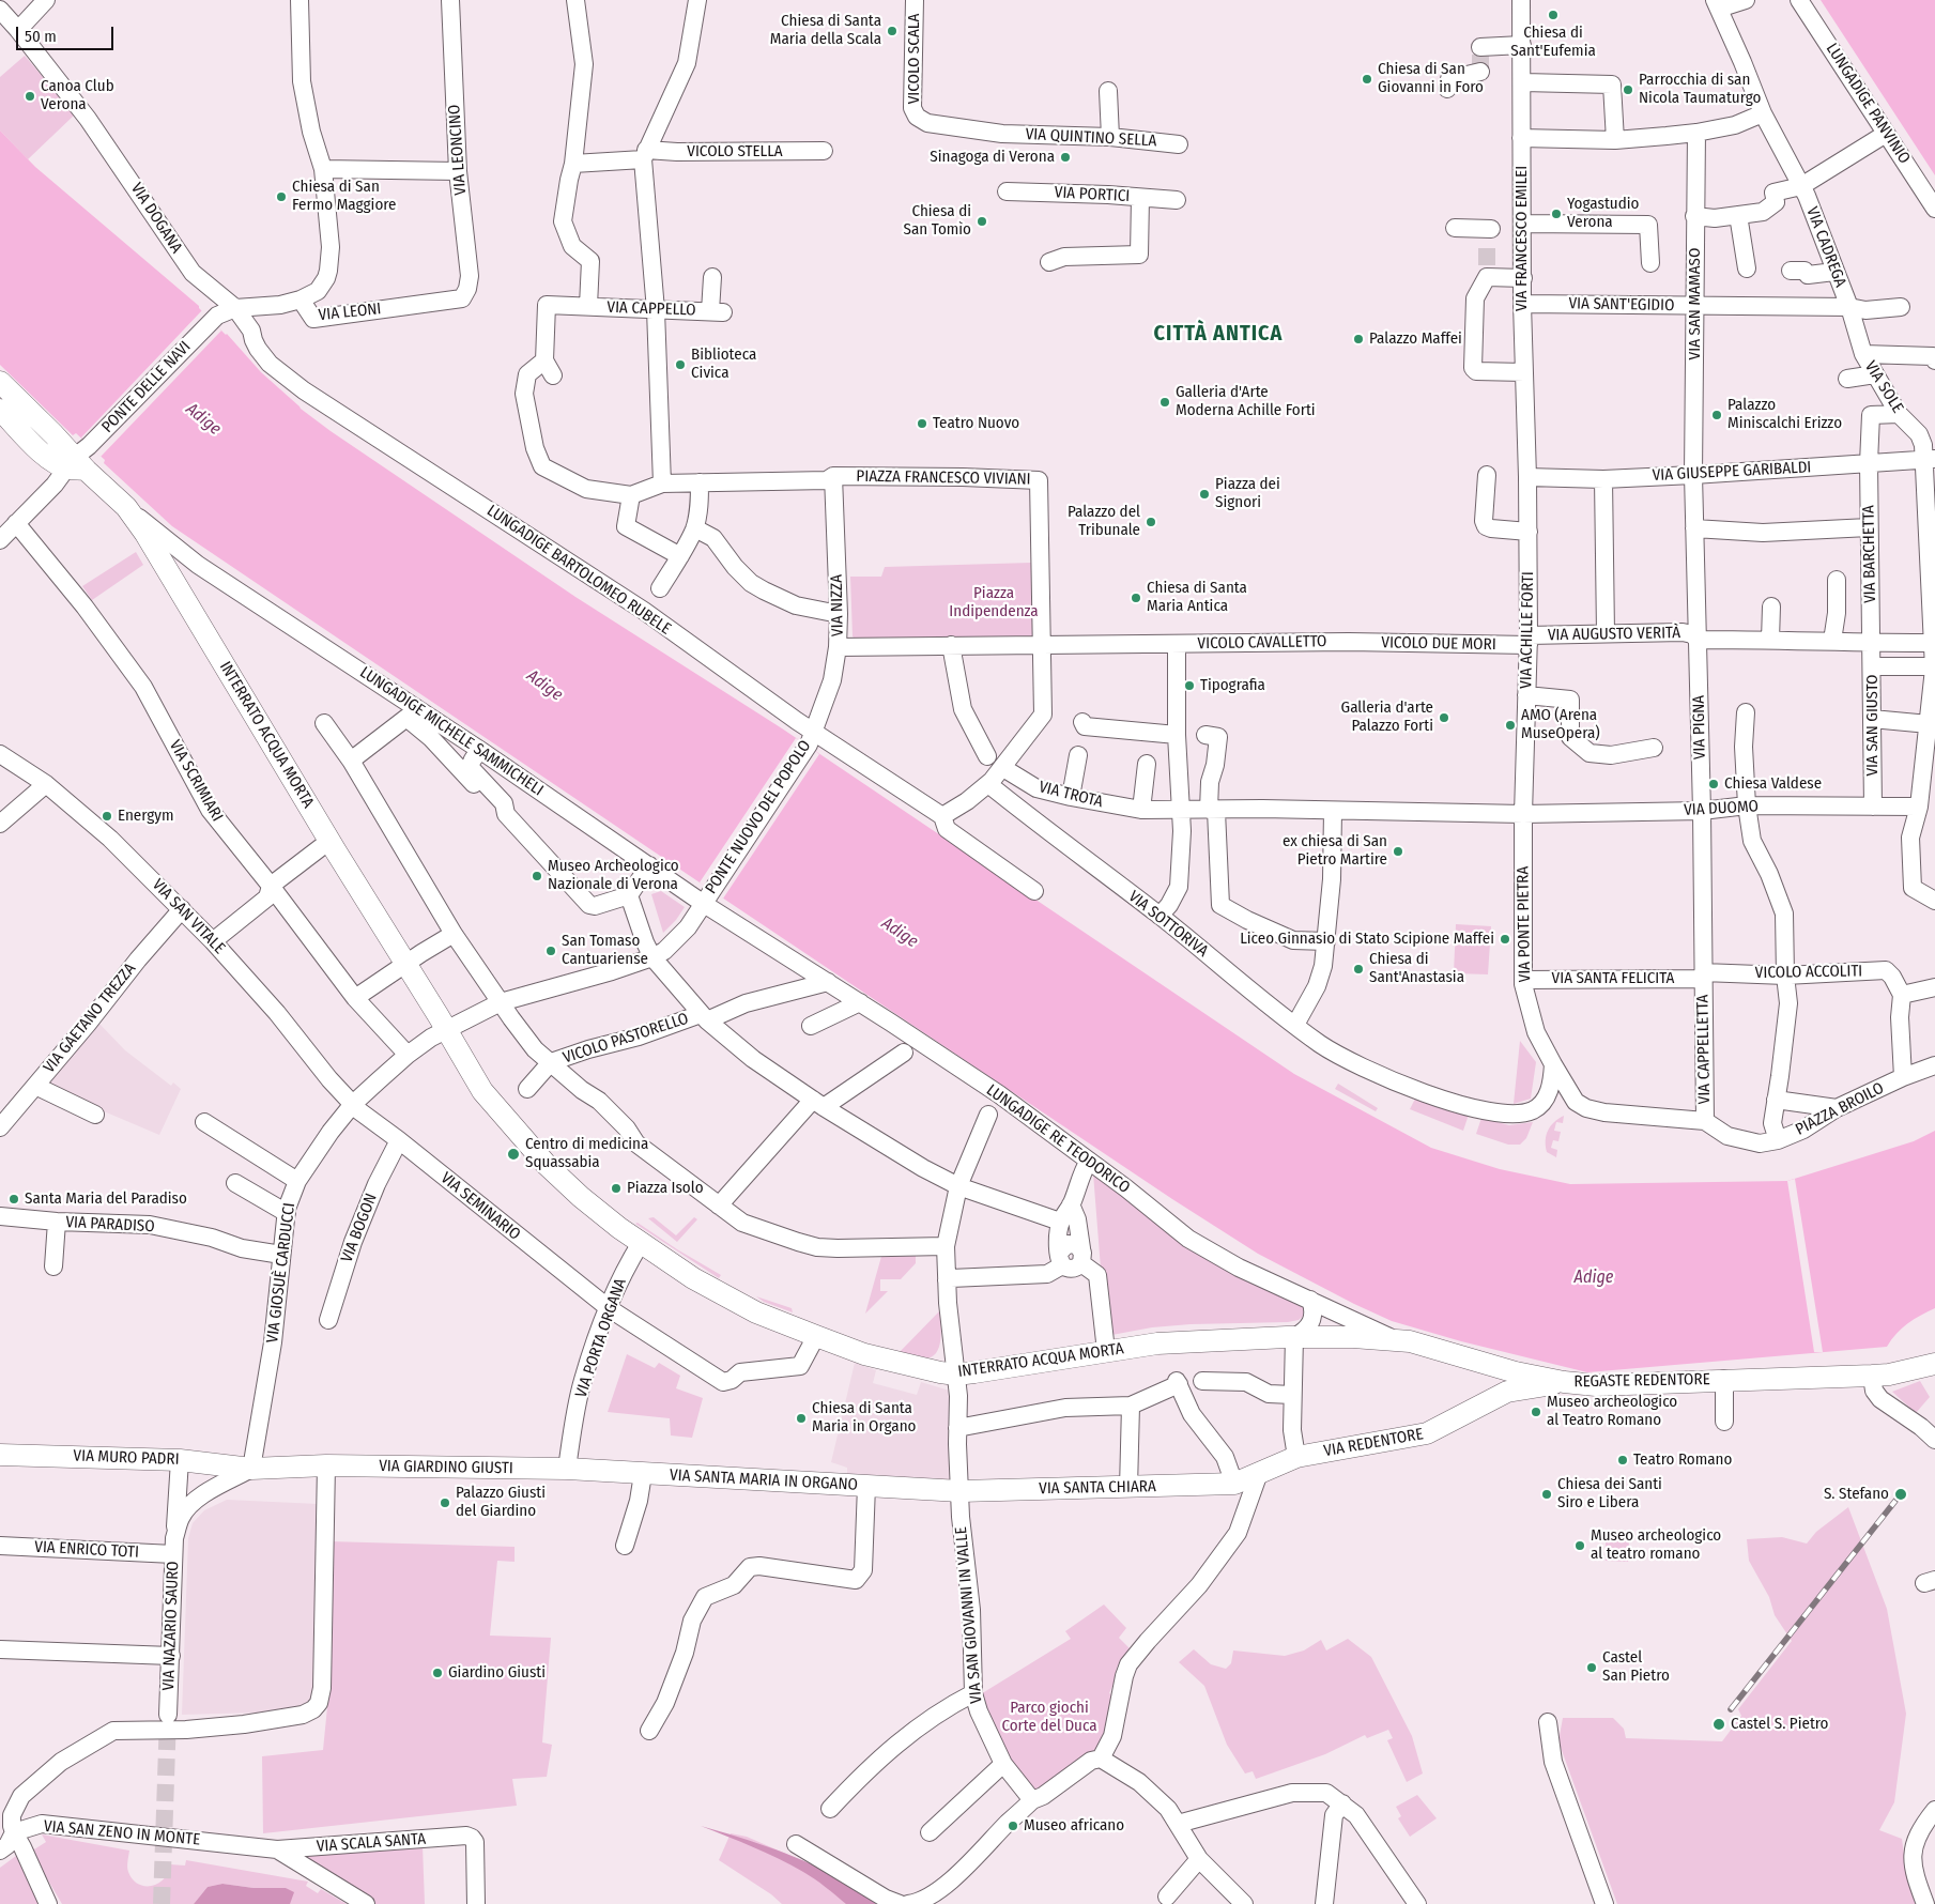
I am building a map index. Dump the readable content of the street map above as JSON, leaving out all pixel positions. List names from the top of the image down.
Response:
{
  "streets": {
    "main road": [
      "LUNGADIGE MICHELE SAMMICHELI",
      "INTERRATO ACQUA MORTA",
      "REGASTE REDENTORE",
      "VIA REDENTORE",
      "VIA MURO PADRI",
      "VIA GIARDINO GIUSTI",
      "VIA SANTA MARIA IN ORGANO",
      "VIA SANTA CHIARA"
    ],
    "street": [
      "VICOLO SCALA",
      "LUNGADIGE PANVINIO",
      "VIA QUINTINO SELLA",
      "VIA LEONCINO",
      "VICOLO STELLA",
      "VIA PORTICI",
      "VIA DOGANA",
      "VIA FRANCESCO EMILEI",
      "VIA CADREGA",
      "VIA SAN MAMASO",
      "VIA SANT'EGIDIO",
      "VIA CAPPELLO",
      "VIA LEONI",
      "PONTE DELLE NAVI",
      "VIA SOLE",
      "VIA GIUSEPPE GARIBALDI",
      "PIAZZA FRANCESCO VIVIANI",
      "VIA BARCHETTA",
      "LUNGADIGE BARTOLOMEO RUBELE",
      "VIA NIZZA",
      "VIA ACHILLE FORTI",
      "VIA AUGUSTO VERITÀ",
      "VICOLO CAVALLETTO",
      "VICOLO DUE MORI",
      "VIA SAN GIUSTO",
      "VIA PIGNA",
      "VIA SCRIMIARI",
      "VIA TROTA",
      "VIA DUOMO",
      "PONTE NUOVO DEL POPOLO",
      "VIA SAN VITALE",
      "VIA SOTTORIVA",
      "VIA PONTE PIETRA",
      "VICOLO ACCOLITI",
      "VIA SANTA FELICITA",
      "VIA GAETANO TREZZA",
      "VICOLO PASTORELLO",
      "VIA CAPPELLETTA",
      "PIAZZA BROILO",
      "LUNGADIGE RE TEODORICO",
      "VIA SEMINARIO",
      "VIA PARADISO",
      "VIA BOGON",
      "VIA GIOSUÈ CARDUCCI",
      "VIA PORTA ORGANA",
      "VIA ENRICO TOTI",
      "VIA SAN GIOVANNI IN VALLE",
      "VIA NAZARIO SAURO",
      "VIA SAN ZENO IN MONTE",
      "VIA SCALA SANTA"
    ]
  },
  "crossings": [
    ["VICOLO SCALA", "VIA QUINTINO SELLA"],
    ["VIA LEONCINO", "VIA LEONI"],
    ["VIA DOGANA", "VIA LEONI"],
    ["VIA DOGANA", "LUNGADIGE BARTOLOMEO RUBELE"],
    ["VIA FRANCESCO EMILEI", "VIA SANT'EGIDIO"],
    ["VIA FRANCESCO EMILEI", "VIA GIUSEPPE GARIBALDI"],
    ["VIA FRANCESCO EMILEI", "VIA ACHILLE FORTI"],
    ["VIA CADREGA", "VIA SANT'EGIDIO"],
    ["VIA CADREGA", "VIA SOLE"],
    ["VIA SAN MAMASO", "VIA SANT'EGIDIO"],
    ["VIA SAN MAMASO", "VIA GIUSEPPE GARIBALDI"],
    ["VIA SAN MAMASO", "VIA PIGNA"],
    ["VIA SANT'EGIDIO", "VIA SOLE"],
    ["VIA LEONI", "PONTE DELLE NAVI"],
    ["VIA LEONI", "LUNGADIGE BARTOLOMEO RUBELE"],
    ["PONTE DELLE NAVI", "LUNGADIGE MICHELE SAMMICHELI"],
    ["PONTE DELLE NAVI", "VIA SCRIMIARI"],
    ["VIA SOLE", "VIA GIUSEPPE GARIBALDI"],
    ["VIA SOLE", "VIA BARCHETTA"],
    ["VIA SOLE", "VIA AUGUSTO VERITÀ"],
    ["VIA SOLE", "VIA DUOMO"],
    ["VIA GIUSEPPE GARIBALDI", "VIA BARCHETTA"],
    ["VIA GIUSEPPE GARIBALDI", "VIA ACHILLE FORTI"],
    ["VIA GIUSEPPE GARIBALDI", "VIA PIGNA"],
    ["PIAZZA FRANCESCO VIVIANI", "VIA NIZZA"],
    ["PIAZZA FRANCESCO VIVIANI", "VICOLO CAVALLETTO"],
    ["VIA BARCHETTA", "VIA AUGUSTO VERITÀ"],
    ["VIA BARCHETTA", "VIA SAN GIUSTO"],
    ["LUNGADIGE BARTOLOMEO RUBELE", "VIA NIZZA"],
    ["LUNGADIGE BARTOLOMEO RUBELE", "PONTE NUOVO DEL POPOLO"],
    ["VIA NIZZA", "VICOLO CAVALLETTO"],
    ["VIA NIZZA", "PONTE NUOVO DEL POPOLO"],
    ["VIA ACHILLE FORTI", "VIA AUGUSTO VERITÀ"],
    ["VIA ACHILLE FORTI", "VICOLO DUE MORI"],
    ["VIA ACHILLE FORTI", "VIA DUOMO"],
    ["VIA ACHILLE FORTI", "VIA PONTE PIETRA"],
    ["VIA AUGUSTO VERITÀ", "VICOLO DUE MORI"],
    ["VIA AUGUSTO VERITÀ", "VIA SAN GIUSTO"],
    ["VIA AUGUSTO VERITÀ", "VIA PIGNA"],
    ["VICOLO CAVALLETTO", "VICOLO DUE MORI"],
    ["VIA SAN GIUSTO", "VIA DUOMO"],
    ["VIA PIGNA", "VIA DUOMO"],
    ["VIA PIGNA", "VICOLO ACCOLITI"],
    ["VIA PIGNA", "VIA SANTA FELICITA"],
    ["VIA PIGNA", "VIA CAPPELLETTA"],
    ["LUNGADIGE MICHELE SAMMICHELI", "INTERRATO ACQUA MORTA"],
    ["LUNGADIGE MICHELE SAMMICHELI", "PONTE NUOVO DEL POPOLO"],
    ["LUNGADIGE MICHELE SAMMICHELI", "LUNGADIGE RE TEODORICO"],
    ["INTERRATO ACQUA MORTA", "LUNGADIGE RE TEODORICO"],
    ["INTERRATO ACQUA MORTA", "VIA SEMINARIO"],
    ["INTERRATO ACQUA MORTA", "VIA GIOSUÈ CARDUCCI"],
    ["INTERRATO ACQUA MORTA", "VIA PORTA ORGANA"],
    ["INTERRATO ACQUA MORTA", "REGASTE REDENTORE"],
    ["INTERRATO ACQUA MORTA", "VIA SAN GIOVANNI IN VALLE"],
    ["VIA SCRIMIARI", "VIA GIOSUÈ CARDUCCI"],
    ["VIA TROTA", "VIA DUOMO"],
    ["VIA DUOMO", "VIA PONTE PIETRA"],
    ["PONTE NUOVO DEL POPOLO", "LUNGADIGE RE TEODORICO"],
    ["PONTE NUOVO DEL POPOLO", "VIA GIOSUÈ CARDUCCI"],
    ["VIA SAN VITALE", "VIA GAETANO TREZZA"],
    ["VIA SAN VITALE", "VIA SEMINARIO"],
    ["VIA SAN VITALE", "VIA GIOSUÈ CARDUCCI"],
    ["VIA SOTTORIVA", "VIA PONTE PIETRA"],
    ["VIA PONTE PIETRA", "VIA SANTA FELICITA"],
    ["VIA PONTE PIETRA", "VIA CAPPELLETTA"],
    ["VIA PONTE PIETRA", "PIAZZA BROILO"],
    ["VICOLO ACCOLITI", "VIA SANTA FELICITA"],
    ["VICOLO ACCOLITI", "VIA CAPPELLETTA"],
    ["VIA SANTA FELICITA", "VIA CAPPELLETTA"],
    ["VICOLO PASTORELLO", "LUNGADIGE RE TEODORICO"],
    ["LUNGADIGE RE TEODORICO", "REGASTE REDENTORE"],
    ["VIA SEMINARIO", "VIA BOGON"],
    ["VIA SEMINARIO", "VIA GIOSUÈ CARDUCCI"],
    ["VIA SEMINARIO", "VIA PORTA ORGANA"],
    ["VIA PARADISO", "VIA GIOSUÈ CARDUCCI"],
    ["VIA GIOSUÈ CARDUCCI", "VIA MURO PADRI"],
    ["VIA GIOSUÈ CARDUCCI", "VIA NAZARIO SAURO"],
    ["VIA PORTA ORGANA", "VIA GIARDINO GIUSTI"],
    ["VIA PORTA ORGANA", "VIA SANTA MARIA IN ORGANO"],
    ["REGASTE REDENTORE", "VIA REDENTORE"],
    ["VIA REDENTORE", "VIA SANTA CHIARA"],
    ["VIA MURO PADRI", "VIA GIARDINO GIUSTI"],
    ["VIA MURO PADRI", "VIA NAZARIO SAURO"],
    ["VIA GIARDINO GIUSTI", "VIA SANTA MARIA IN ORGANO"],
    ["VIA SANTA MARIA IN ORGANO", "VIA SANTA CHIARA"],
    ["VIA SANTA MARIA IN ORGANO", "VIA SAN GIOVANNI IN VALLE"],
    ["VIA SANTA CHIARA", "VIA SAN GIOVANNI IN VALLE"],
    ["VIA ENRICO TOTI", "VIA NAZARIO SAURO"],
    ["VIA SAN ZENO IN MONTE", "VIA SCALA SANTA"]
  ],
  "districts": ["CITTÀ ANTICA"],
  "water": ["Adige"],
  "parks": ["Piazza Indipendenza", "Parco giochi Corte del Duca"],
  "places": [
    "Chiesa di Sant'Eufemia",
    "Chiesa di Santa Maria della Scala",
    "Chiesa di San Giovanni in Foro",
    "Parrocchia di san Nicola Taumaturgo",
    "Canoa Club Verona",
    "Sinagoga di Verona",
    "Chiesa di San Fermo Maggiore",
    "Yogastudio Verona",
    "Chiesa di San Tomìo",
    "Palazzo Maffei",
    "Biblioteca Civica",
    "Galleria d'Arte Moderna Achille Forti",
    "Palazzo Miniscalchi Erizzo",
    "Teatro Nuovo",
    "Piazza dei Signori",
    "Palazzo del Tribunale",
    "Chiesa di Santa Maria Antica",
    "Tipografia",
    "Galleria d'arte Palazzo Forti",
    "AMO (Arena MuseOpera)",
    "Chiesa Valdese",
    "Energym",
    "ex chiesa di San Pietro Martire",
    "Museo Archeologico Nazionale di Verona",
    "Liceo Ginnasio di Stato Scipione Maffei",
    "San Tomaso Cantuariense",
    "Chiesa di Sant'Anastasia",
    "Centro di medicina Squassabia",
    "Piazza Isolo",
    "Santa Maria del Paradiso",
    "Museo archeologico al Teatro Romano",
    "Chiesa di Santa Maria in Organo",
    "Teatro Romano",
    "Chiesa dei Santi Siro e Libera",
    "S. Stefano",
    "Palazzo Giusti del Giardino",
    "Museo archeologico al teatro romano",
    "Castel San Pietro",
    "Giardino Giusti",
    "Castel S. Pietro",
    "Museo africano"
  ],
  "scale_bar": "50 m"
}
